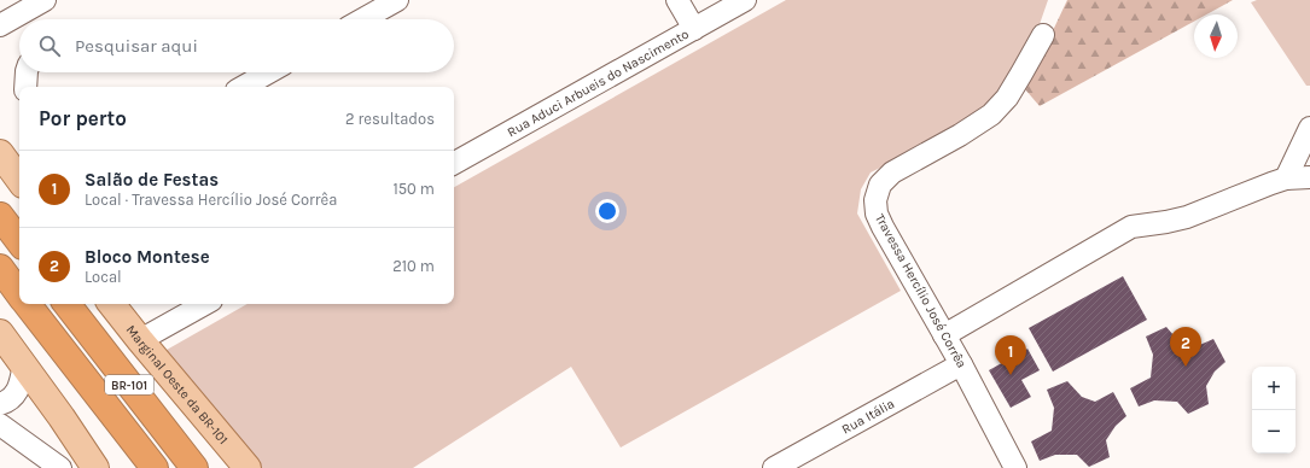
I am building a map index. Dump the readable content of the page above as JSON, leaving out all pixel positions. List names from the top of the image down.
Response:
{
  "streets": {
    "highway": ["BR-101"],
    "main road": ["Marginal Oeste da BR-101"],
    "street": ["Rua Aduci Arbueis do Nascimento", "Travessa Hercílio José Corrêa", "Rua Itália"]
  },
  "crossings": [
    ["Travessa Hercílio José Corrêa", "Rua Itália"]
  ],
  "north": "bottom",
  "page": {
    "search": "Pesquisar aqui",
    "heading": ["Por perto", "2 resultados"],
    "list": [
      {
        "mark": "1",
        "name": "Salão de Festas",
        "note": "Local · Travessa Hercílio José Corrêa",
        "value": "150 m"
      },
      {
        "mark": "2",
        "name": "Bloco Montese",
        "note": "Local",
        "value": "210 m"
      }
    ],
    "pins": ["2", "1"],
    "map_buttons": ["+", "−"]
  }
}
